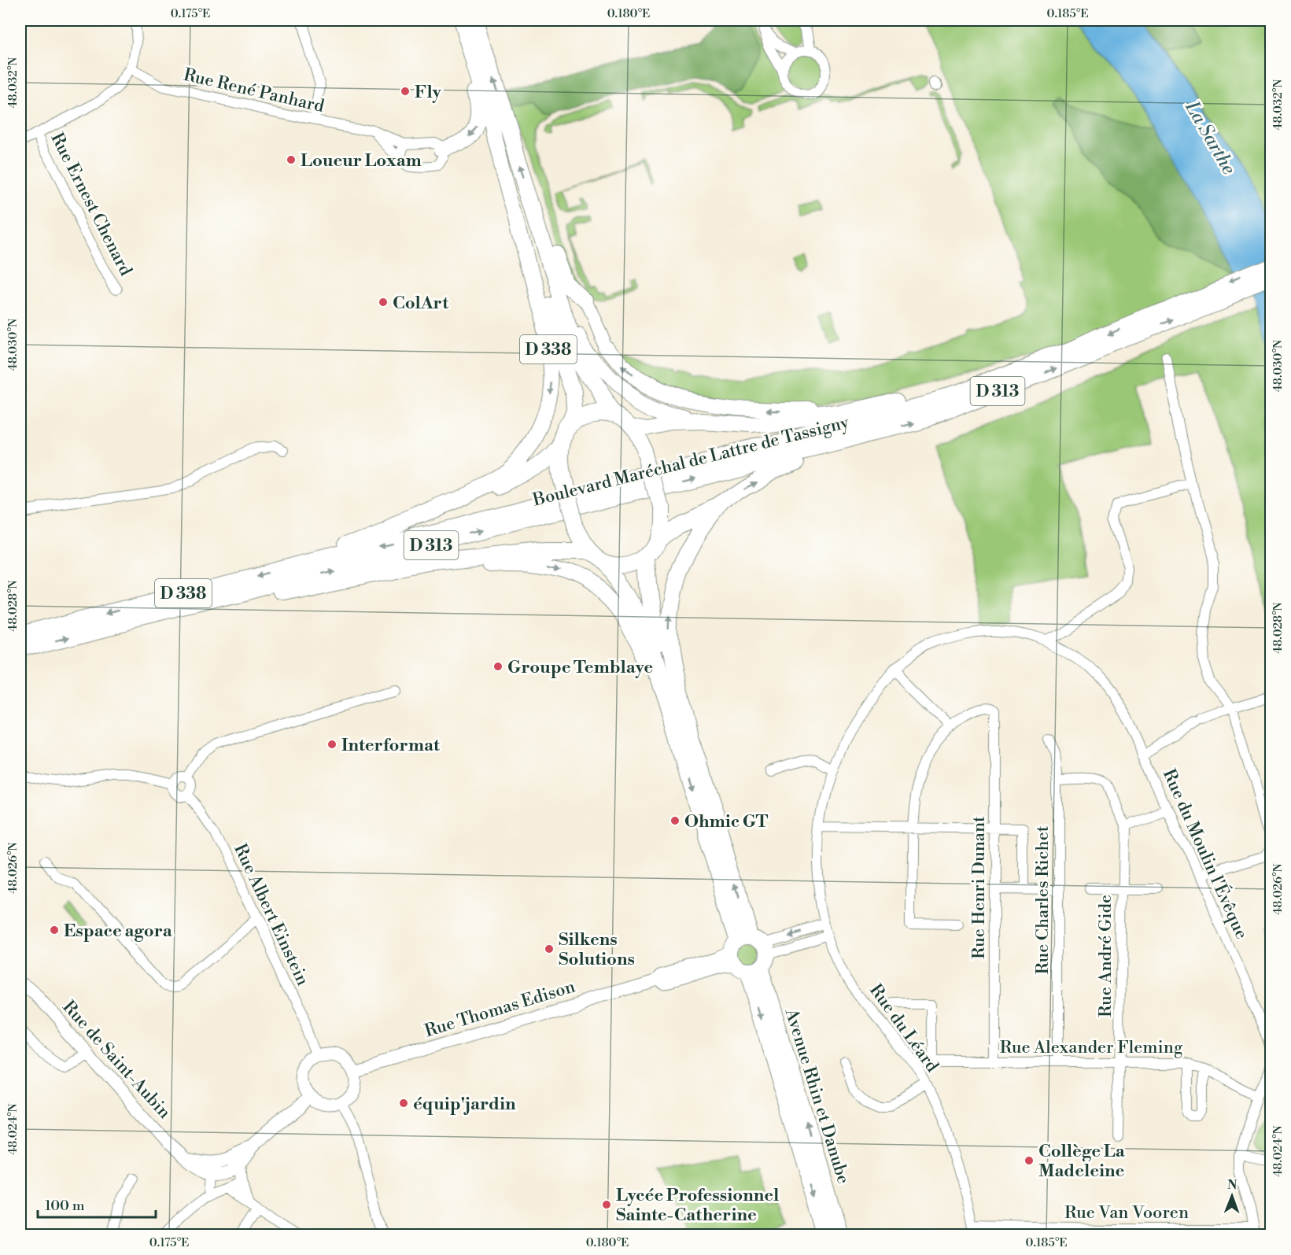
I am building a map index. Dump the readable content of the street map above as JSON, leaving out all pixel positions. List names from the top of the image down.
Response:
{
  "streets": {
    "main road": [
      "D 338",
      "D 313",
      "Boulevard Maréchal de Lattre de Tassigny",
      "Avenue Rhin et Danube"
    ],
    "street": [
      "Rue René Panhard",
      "Rue Ernest Chenard",
      "Rue du Moulin l'Évêque",
      "Rue Henri Dunant",
      "Rue Charles Richet",
      "Rue Albert Einstein",
      "Rue André Gide",
      "Rue Thomas Edison",
      "Rue du Léard",
      "Rue Alexander Fleming",
      "Rue de Saint-Aubin",
      "Rue Van Vooren"
    ]
  },
  "crossings": [
    ["D 338", "D 313"],
    ["D 338", "Boulevard Maréchal de Lattre de Tassigny"],
    ["D 313", "Boulevard Maréchal de Lattre de Tassigny"],
    ["Rue du Moulin l'Évêque", "Rue du Léard"],
    ["Rue Henri Dunant", "Rue Alexander Fleming"],
    ["Rue Charles Richet", "Rue Alexander Fleming"],
    ["Rue Albert Einstein", "Rue Thomas Edison"],
    ["Rue André Gide", "Rue Alexander Fleming"],
    ["Rue Thomas Edison", "Rue du Léard"],
    ["Rue Thomas Edison", "Avenue Rhin et Danube"],
    ["Rue du Léard", "Rue Alexander Fleming"],
    ["Rue du Léard", "Rue Van Vooren"]
  ],
  "water": ["La Sarthe"],
  "places": [
    "Fly",
    "Loueur Loxam",
    "ColArt",
    "Groupe Temblaye",
    "Interformat",
    "Ohmic GT",
    "Espace agora",
    "Silkens Solutions",
    "équip'jardin",
    "Collège La Madeleine",
    "Lycée Professionnel Sainte-Catherine"
  ],
  "scale_bar": "100 m",
  "north": "top",
  "coordinates": [
    "0.175°E",
    "0.180°E",
    "0.185°E",
    "48.032°N",
    "48.030°N",
    "48.028°N",
    "48.026°N",
    "48.024°N"
  ]
}
